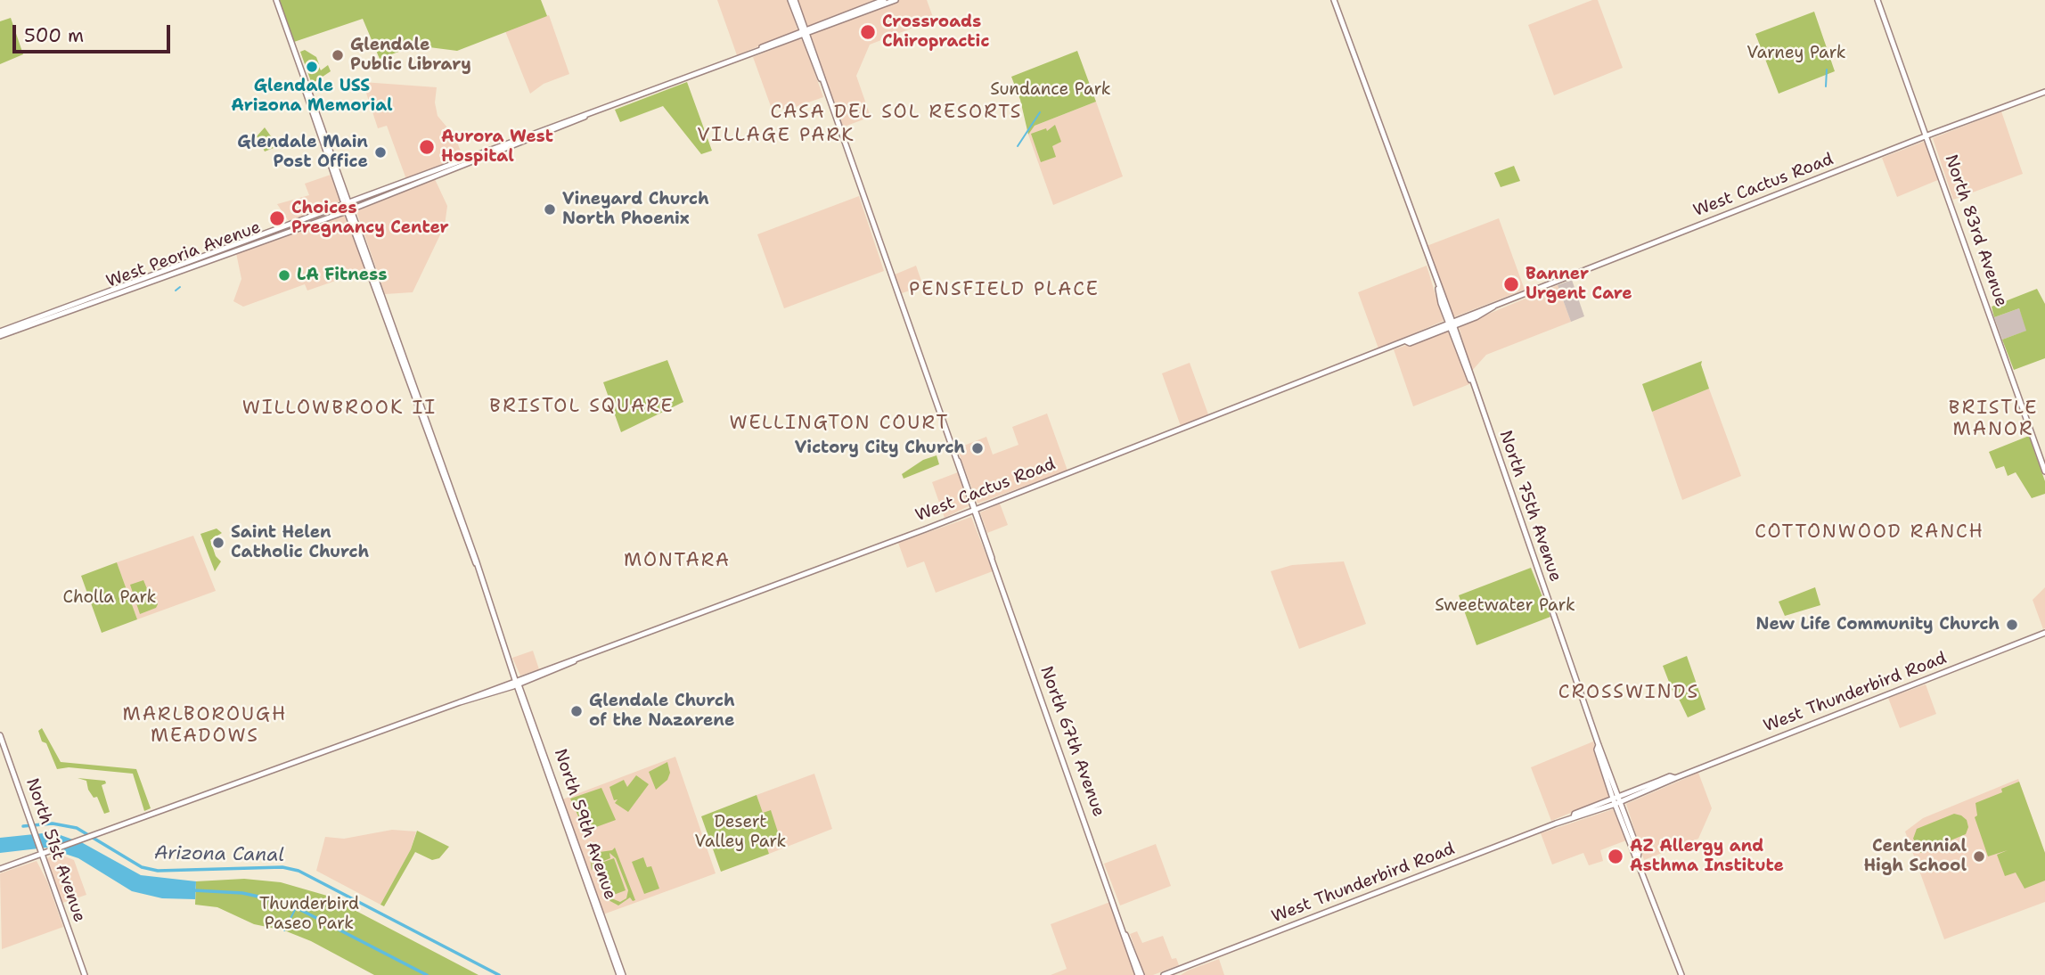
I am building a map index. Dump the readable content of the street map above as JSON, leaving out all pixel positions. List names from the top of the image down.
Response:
{
  "streets": {
    "main road": [
      "West Cactus Road",
      "North 83rd Avenue",
      "West Peoria Avenue",
      "North 75th Avenue",
      "West Thunderbird Road",
      "North 67th Avenue",
      "North 59th Avenue",
      "North 51st Avenue"
    ]
  },
  "crossings": [
    ["West Cactus Road", "North 83rd Avenue"],
    ["West Cactus Road", "North 75th Avenue"],
    ["West Cactus Road", "North 67th Avenue"],
    ["West Cactus Road", "North 59th Avenue"],
    ["West Cactus Road", "North 51st Avenue"],
    ["West Peoria Avenue", "North 67th Avenue"],
    ["West Peoria Avenue", "North 59th Avenue"],
    ["North 75th Avenue", "West Thunderbird Road"]
  ],
  "districts": [
    "CASA DEL SOL RESORTS",
    "VILLAGE PARK",
    "PENSFIELD PLACE",
    "BRISTOL SQUARE",
    "WILLOWBROOK II",
    "BRISTLE MANOR",
    "WELLINGTON COURT",
    "COTTONWOOD RANCH",
    "MONTARA",
    "CROSSWINDS",
    "MARLBOROUGH MEADOWS"
  ],
  "water": ["Arizona Canal"],
  "parks": [
    "Varney Park",
    "Sundance Park",
    "Cholla Park",
    "Sweetwater Park",
    "Desert Valley Park",
    "Thunderbird Paseo Park"
  ],
  "places": [
    "Crossroads Chiropractic",
    "Glendale Public Library",
    "Glendale USS Arizona Memorial",
    "Aurora West Hospital",
    "Glendale Main Post Office",
    "Vineyard Church North Phoenix",
    "Choices Pregnancy Center",
    "LA Fitness",
    "Banner Urgent Care",
    "Victory City Church",
    "Saint Helen Catholic Church",
    "New Life Community Church",
    "Glendale Church of the Nazarene",
    "AZ Allergy and Asthma Institute",
    "Centennial High School"
  ],
  "scale_bar": "500 m"
}
